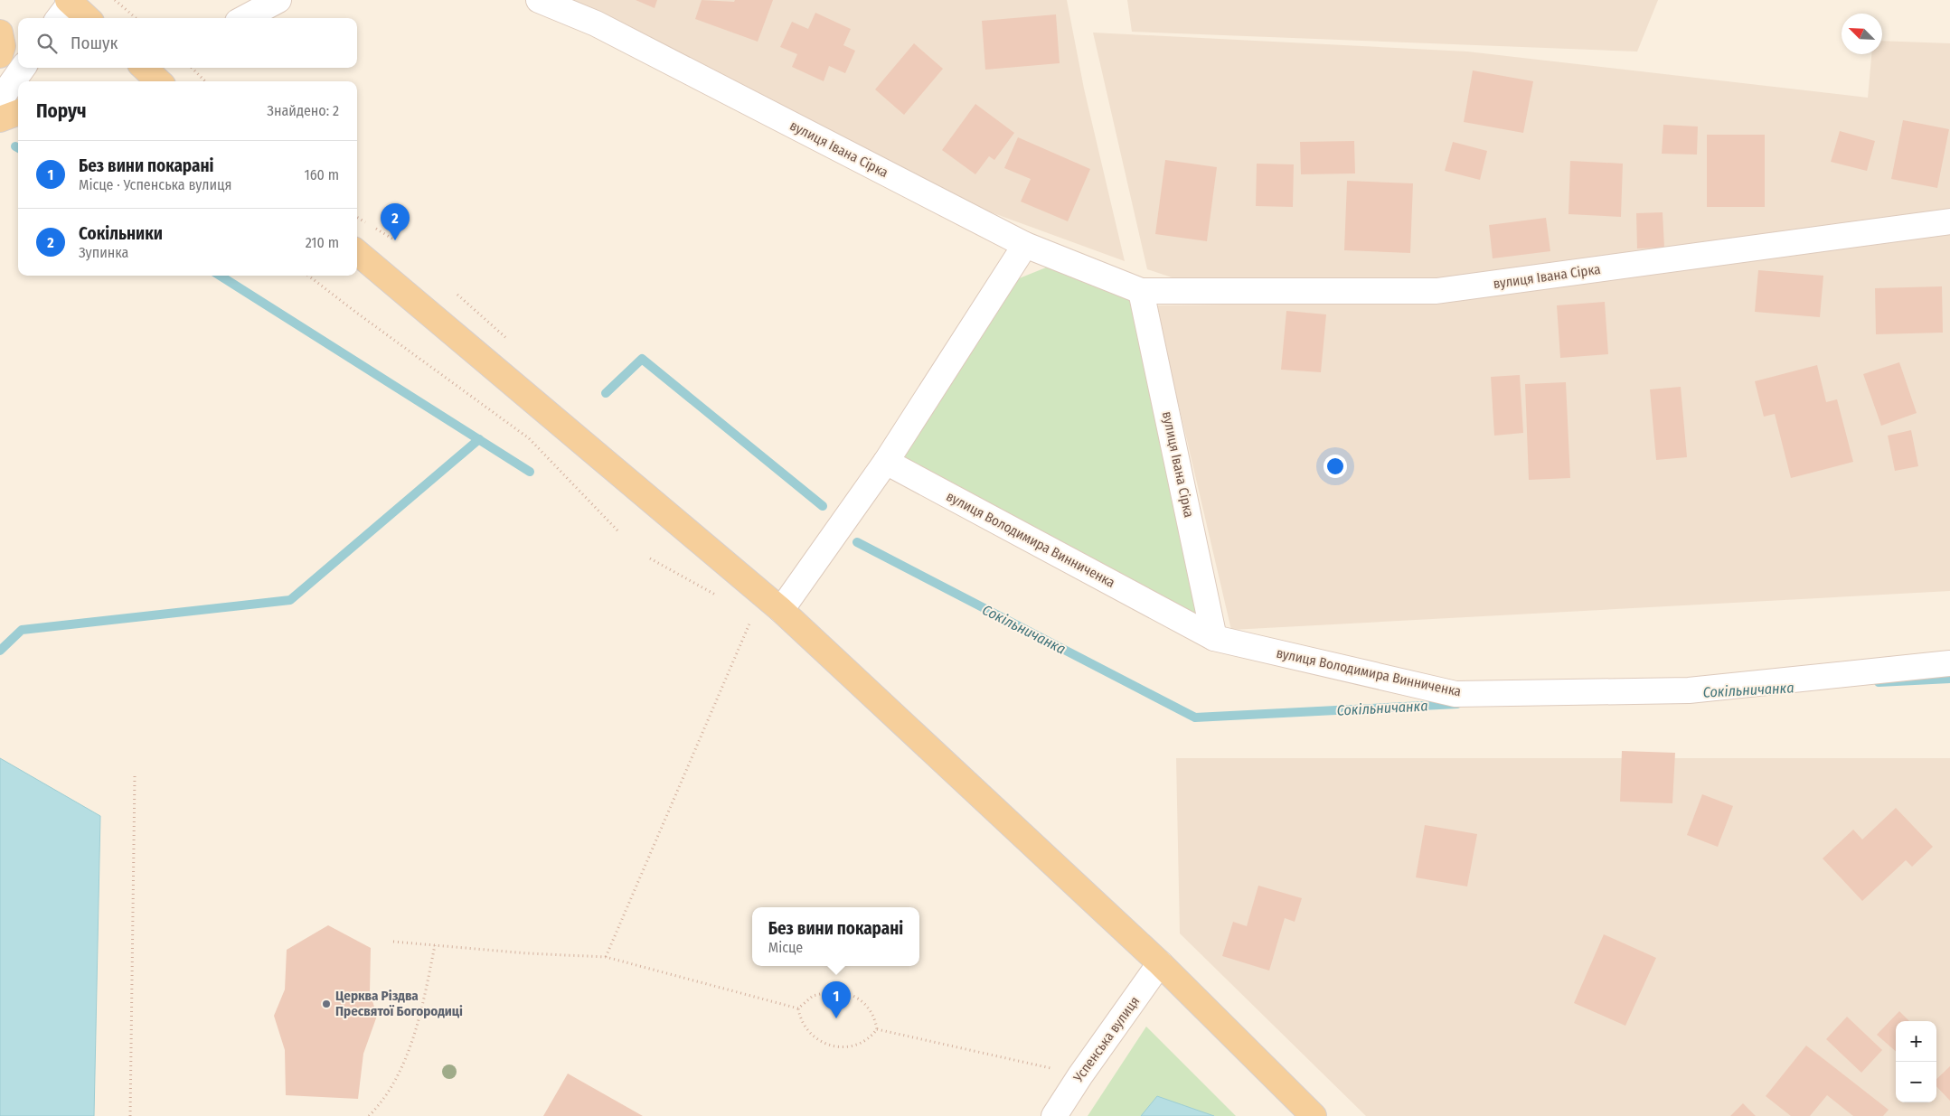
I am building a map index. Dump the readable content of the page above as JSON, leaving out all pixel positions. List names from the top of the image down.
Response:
{
  "streets": {
    "street": ["вулиця Івана Сірка", "вулиця Володимира Винниченка", "Успенська вулиця"]
  },
  "crossings": [
    ["вулиця Івана Сірка", "вулиця Володимира Винниченка"]
  ],
  "water": ["Сокільничанка"],
  "places": ["Церква Різдва Пресвятої Богородиці"],
  "north": "top left",
  "page": {
    "search": "Пошук",
    "heading": ["Поруч", "Знайдено: 2"],
    "list": [
      {
        "mark": "1",
        "name": "Без вини покарані",
        "note": "Місце · Успенська вулиця",
        "value": "160 m"
      },
      {
        "mark": "2",
        "name": "Сокільники",
        "note": "Зупинка",
        "value": "210 m"
      }
    ],
    "pins": ["2", "1"],
    "popup": ["Без вини покарані", "Місце"],
    "map_buttons": ["+", "−"]
  }
}
